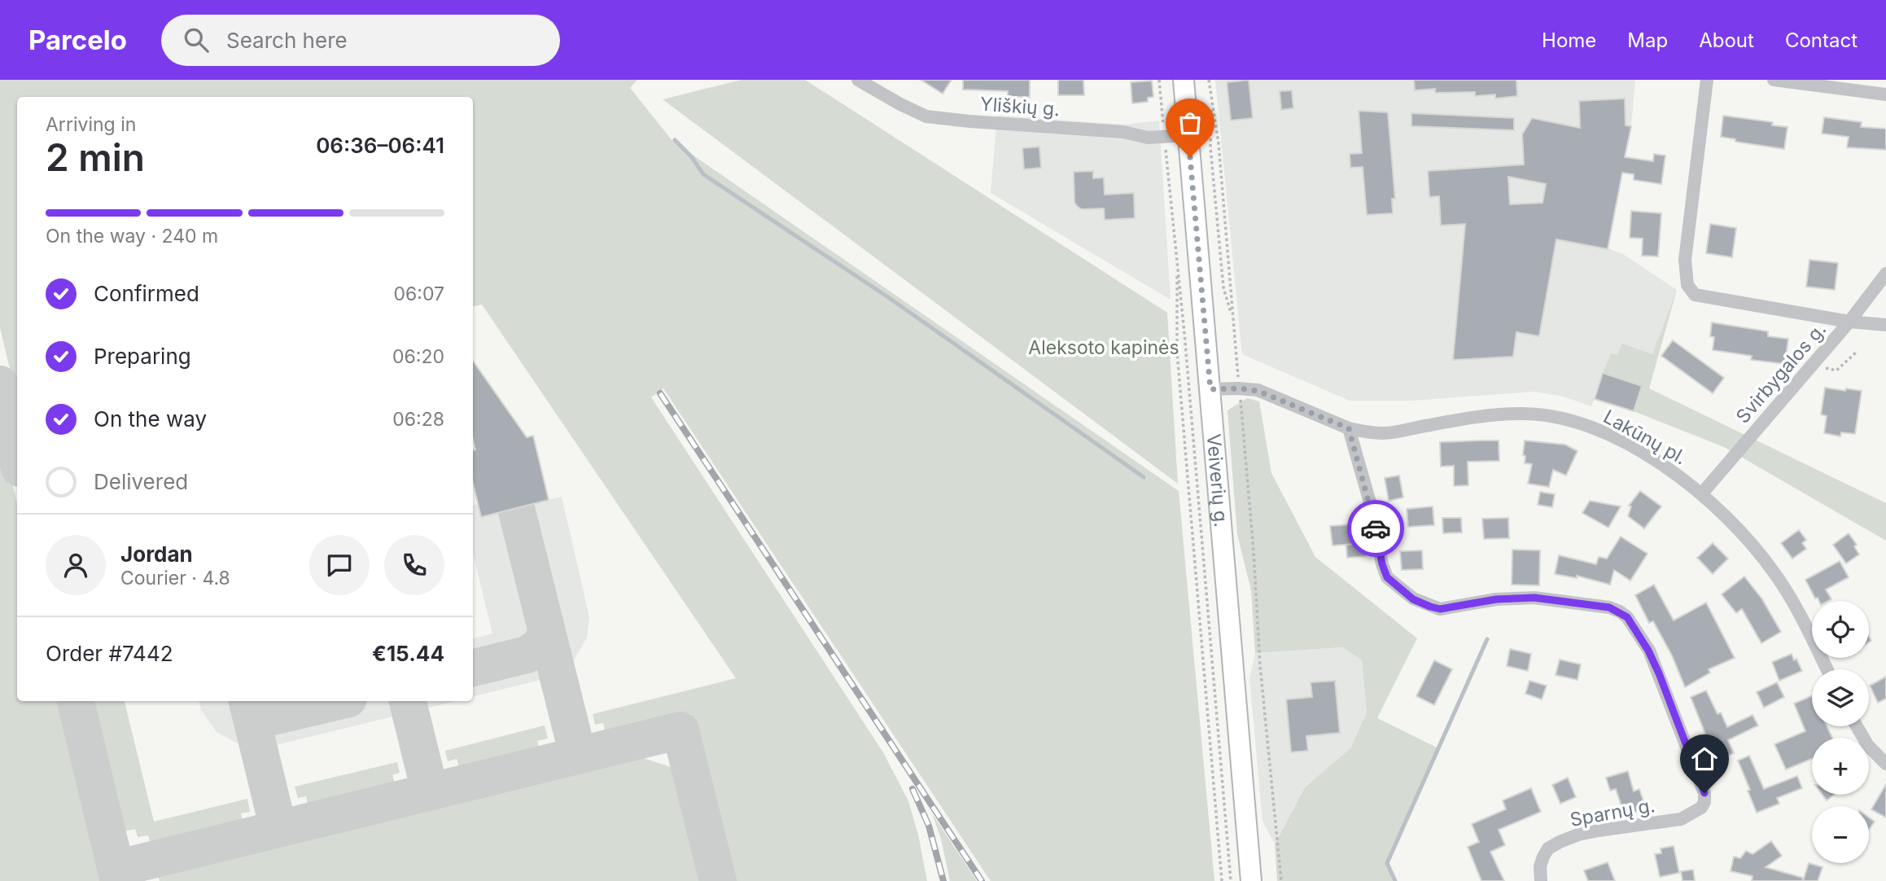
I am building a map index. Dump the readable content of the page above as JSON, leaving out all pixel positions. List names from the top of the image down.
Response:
{
  "streets": {
    "main road": ["Veiverių g."],
    "street": [
      "Yliškių g.",
      "Svirbygalos g.",
      "Lakūnų pl.",
      "Sparnų g."
    ]
  },
  "crossings": [
    ["Yliškių g.", "Veiverių g."],
    ["Svirbygalos g.", "Lakūnų pl."],
    ["Lakūnų pl.", "Veiverių g."],
    ["Lakūnų pl.", "Sparnų g."]
  ],
  "parks": ["Aleksoto kapinės"],
  "page": {
    "header": "Parcelo",
    "search": "Search here",
    "nav": [
      "Home",
      "Map",
      "About",
      "Contact"
    ],
    "heading": ["2 min", "Arriving in", "06:36–06:41"],
    "panel": [
      "Jordan",
      "Courier · 4.8",
      "Order #7442",
      "€15.44"
    ],
    "bar": "On the way · 240 m",
    "list": [
      ["Confirmed", "06:07"],
      ["Preparing", "06:20"],
      ["On the way", "06:28"],
      "Delivered"
    ],
    "map_buttons": ["+", "−"]
  }
}
